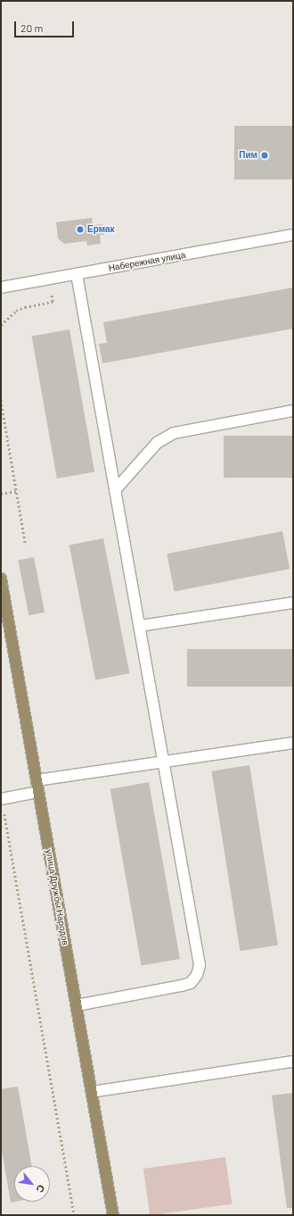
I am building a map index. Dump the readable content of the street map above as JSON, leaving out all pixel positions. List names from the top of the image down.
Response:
{
  "streets": {
    "main road": ["улица Дружбы Народов"],
    "street": ["Набережная улица"]
  },
  "places": ["Пим", "Ермак"],
  "scale_bar": "20 m",
  "north": "bottom right"
}
